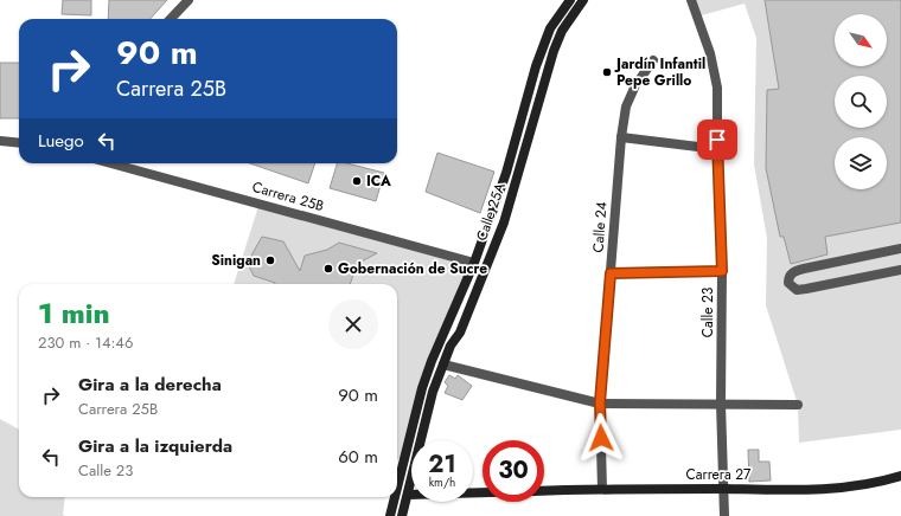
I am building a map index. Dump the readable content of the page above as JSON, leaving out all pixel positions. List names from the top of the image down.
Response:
{
  "streets": {
    "main road": ["Calle 25A", "Carrera 27"],
    "street": ["Carrera 25B", "Calle 24", "Calle 23"]
  },
  "crossings": [
    ["Carrera 25B", "Calle 25A"],
    ["Calle 25A", "Carrera 27"],
    ["Calle 24", "Carrera 27"],
    ["Calle 23", "Carrera 27"]
  ],
  "places": [
    "Jardín Infantil Pepe Grillo",
    "ICA",
    "Sinigan",
    "Gobernación de Sucre"
  ],
  "north": "bottom right",
  "page": {
    "turn": ["90 m", "Carrera 25B"],
    "then": "Luego",
    "heading": ["1 min", "230 m · 14:46"],
    "list": [
      {
        "name": "Gira a la derecha",
        "note": "Carrera 25B",
        "value": "90 m"
      },
      {
        "name": "Gira a la izquierda",
        "note": "Calle 23",
        "value": "60 m"
      }
    ],
    "speed": "21 km/h",
    "limit": "30"
  }
}
